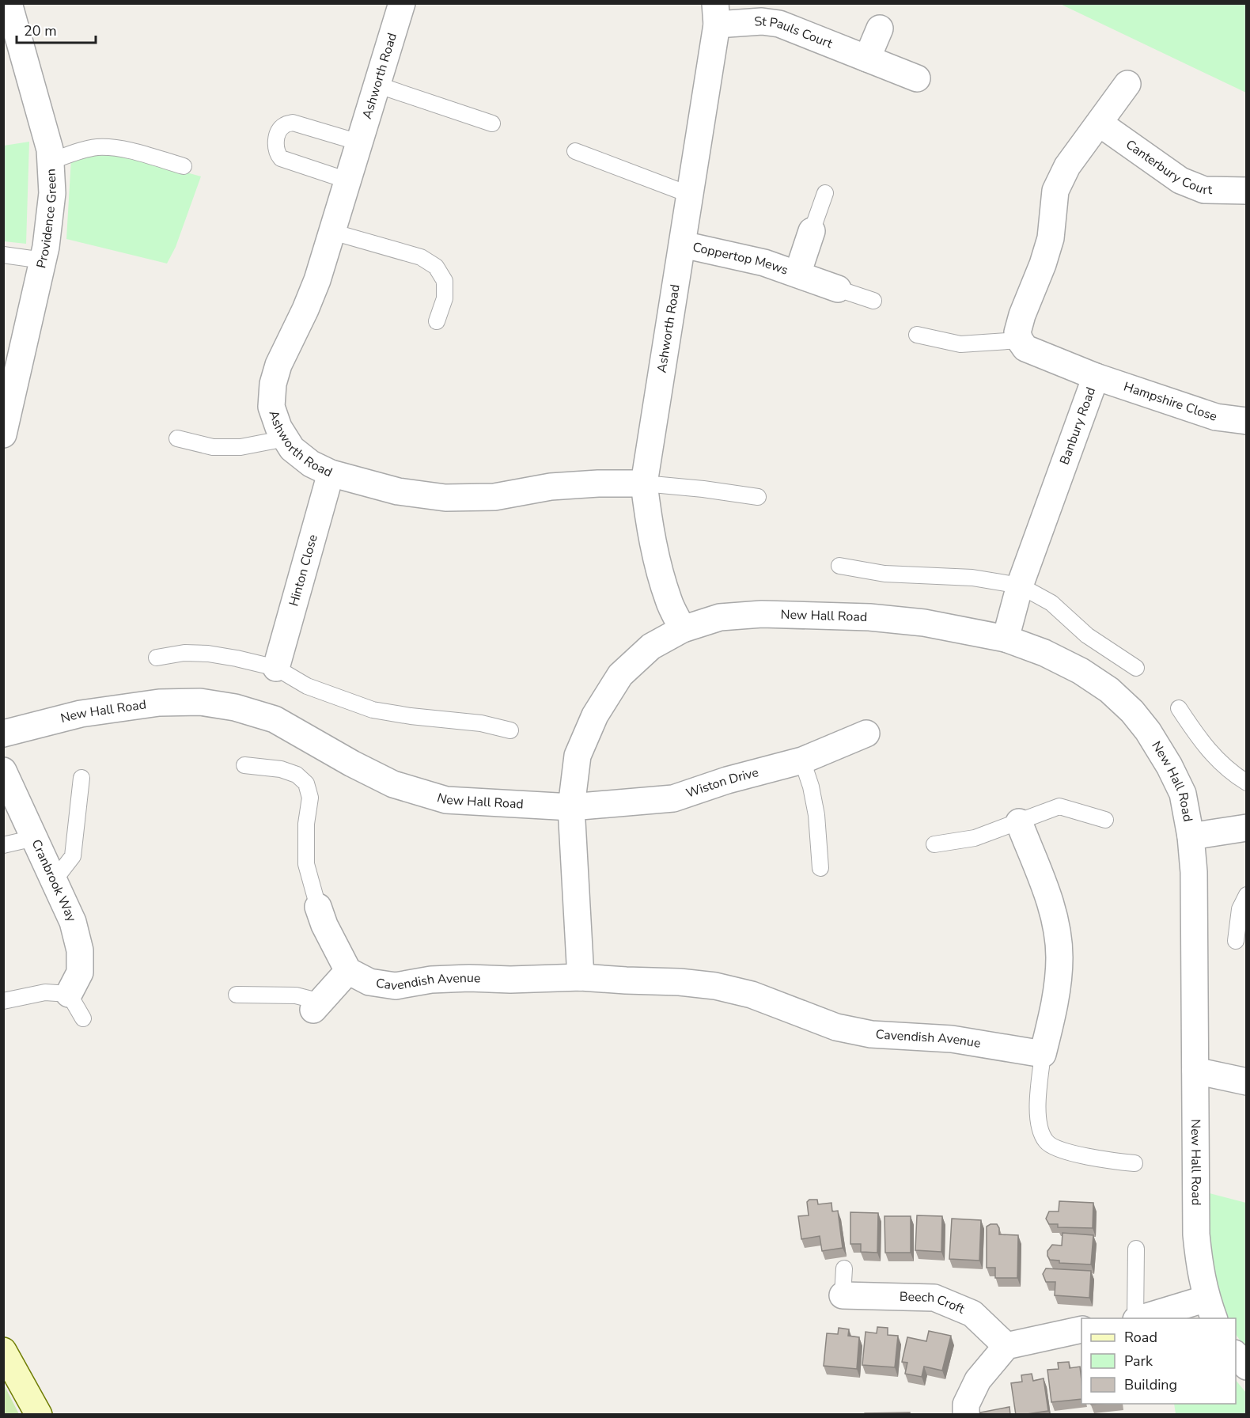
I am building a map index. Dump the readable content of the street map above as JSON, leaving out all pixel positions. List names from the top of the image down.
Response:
{
  "streets": {
    "street": [
      "St Pauls Court",
      "Ashworth Road",
      "Canterbury Court",
      "Providence Green",
      "Coppertop Mews",
      "Hampshire Close",
      "Banbury Road",
      "Hinton Close",
      "New Hall Road",
      "Wiston Drive",
      "Cranbrook Way",
      "Cavendish Avenue",
      "Beech Croft"
    ]
  },
  "crossings": [
    ["St Pauls Court", "Ashworth Road"],
    ["Ashworth Road", "Coppertop Mews"],
    ["Ashworth Road", "Hinton Close"],
    ["Ashworth Road", "New Hall Road"],
    ["Hampshire Close", "Banbury Road"],
    ["Banbury Road", "New Hall Road"],
    ["New Hall Road", "Wiston Drive"]
  ],
  "legend": ["Road", "Park", "Building"],
  "scale_bar": "20 m"
}
